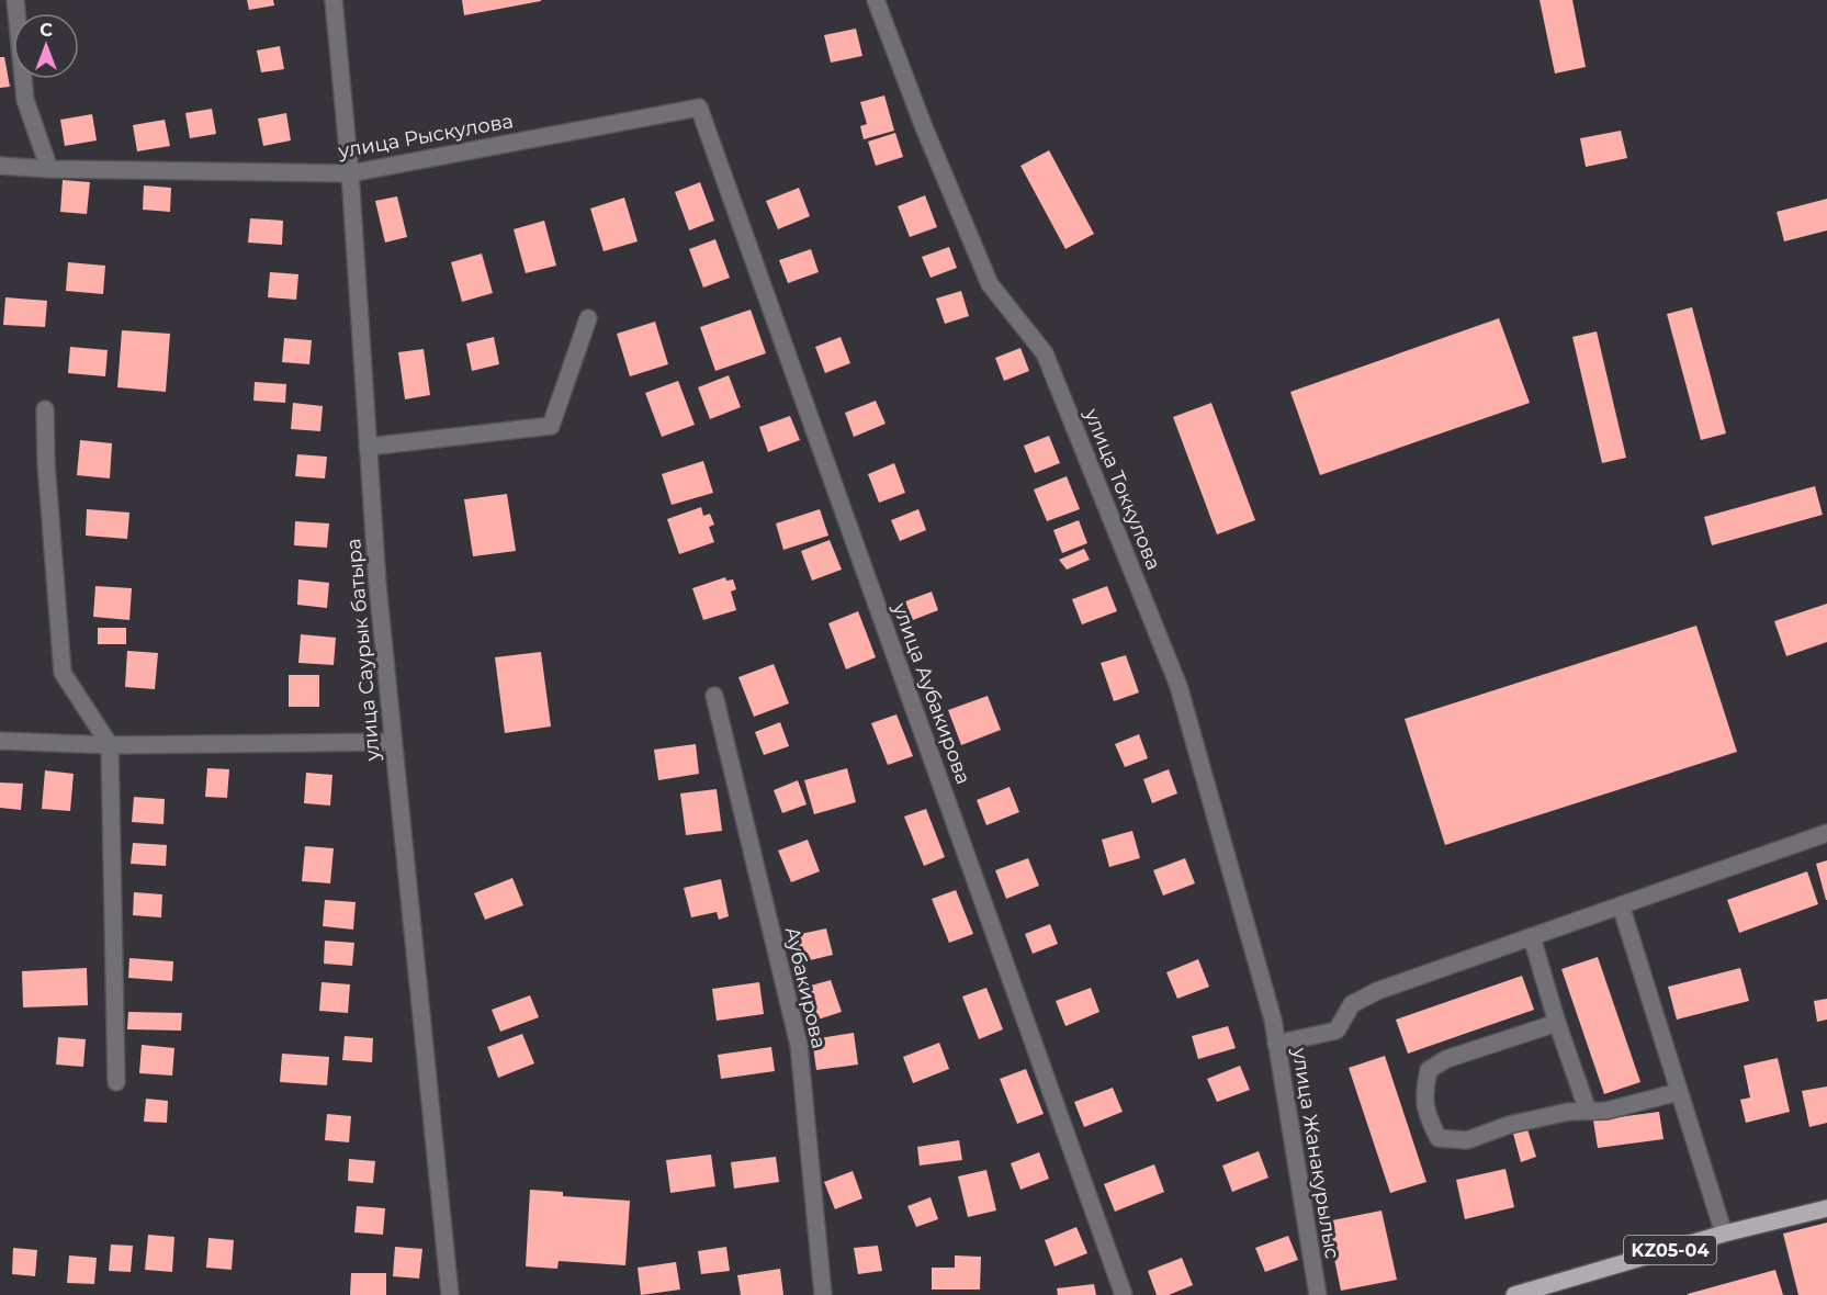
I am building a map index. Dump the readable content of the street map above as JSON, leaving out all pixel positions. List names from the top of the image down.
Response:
{
  "streets": {
    "main road": ["KZ05-04"],
    "street": [
      "улица Рыскулова",
      "улица Токкулова",
      "улица Саурык батыра",
      "улица Аубакирова",
      "Аубакирова",
      "улица Жанакурылыс"
    ]
  },
  "crossings": [
    ["улица Рыскулова", "улица Саурык батыра"],
    ["улица Рыскулова", "улица Аубакирова"],
    ["улица Токкулова", "улица Жанакурылыс"]
  ],
  "north": "top"
}
